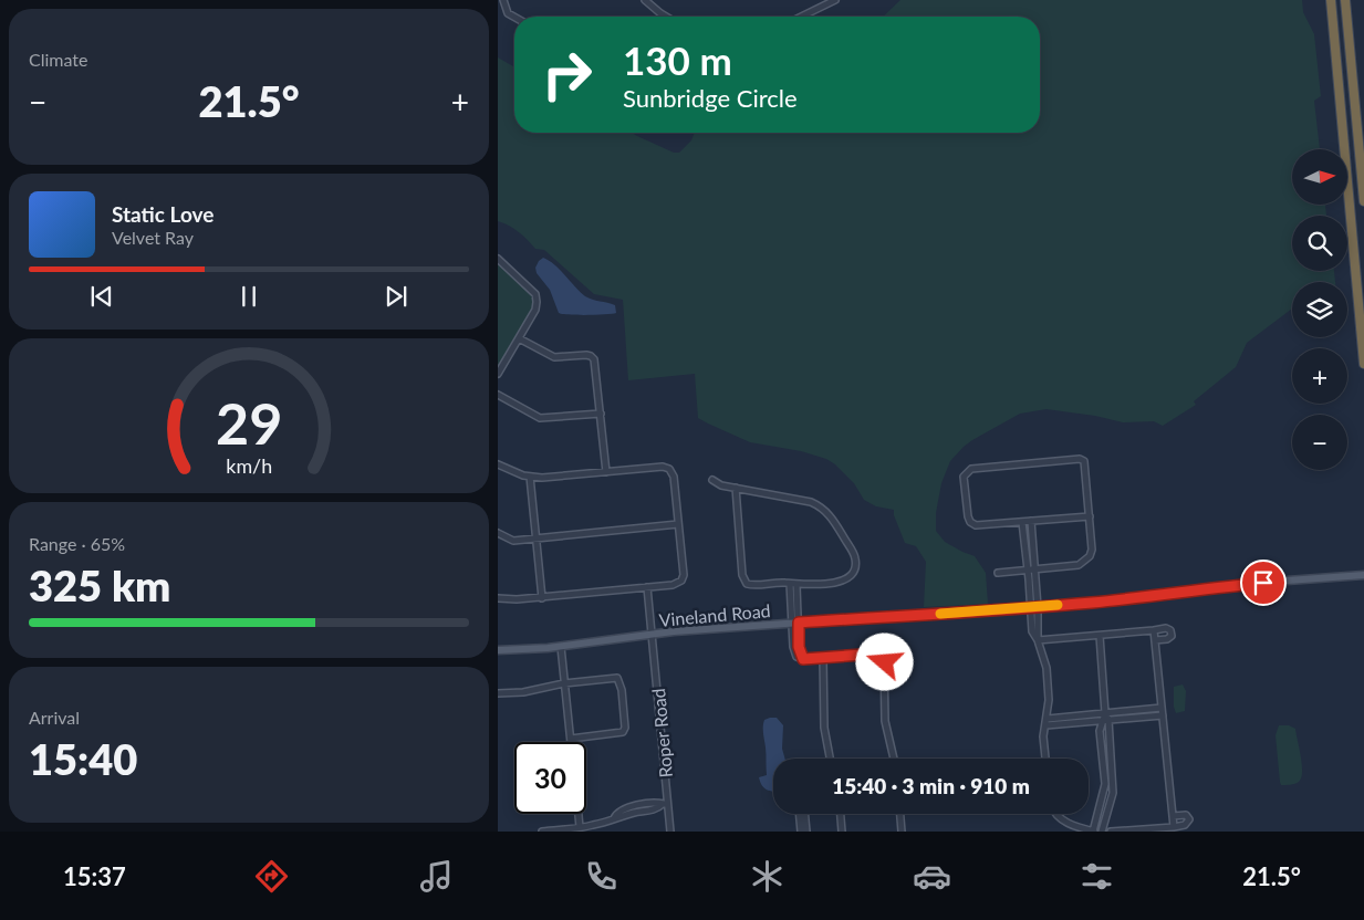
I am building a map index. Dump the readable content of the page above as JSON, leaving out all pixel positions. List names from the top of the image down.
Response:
{
  "streets": {
    "main road": ["Vineland Road"],
    "street": ["Roper Road"]
  },
  "crossings": [
    ["Vineland Road", "Roper Road"]
  ],
  "north": "right",
  "page": {
    "tile": [
      "Climate",
      ["Range · 65%", "325 km"],
      ["Arrival", "15:40"]
    ],
    "turn": ["130 m", "Sunbridge Circle"],
    "heat": ["−", "21.5°", "+"],
    "map_buttons": ["+", "−"],
    "song": ["Static Love", "Velvet Ray"],
    "limit": "30",
    "trip": "15:40 · 3 min · 910 m",
    "tabs": ["15:37", "21.5°"],
    "gauge": ["29", "km/h"]
  }
}
